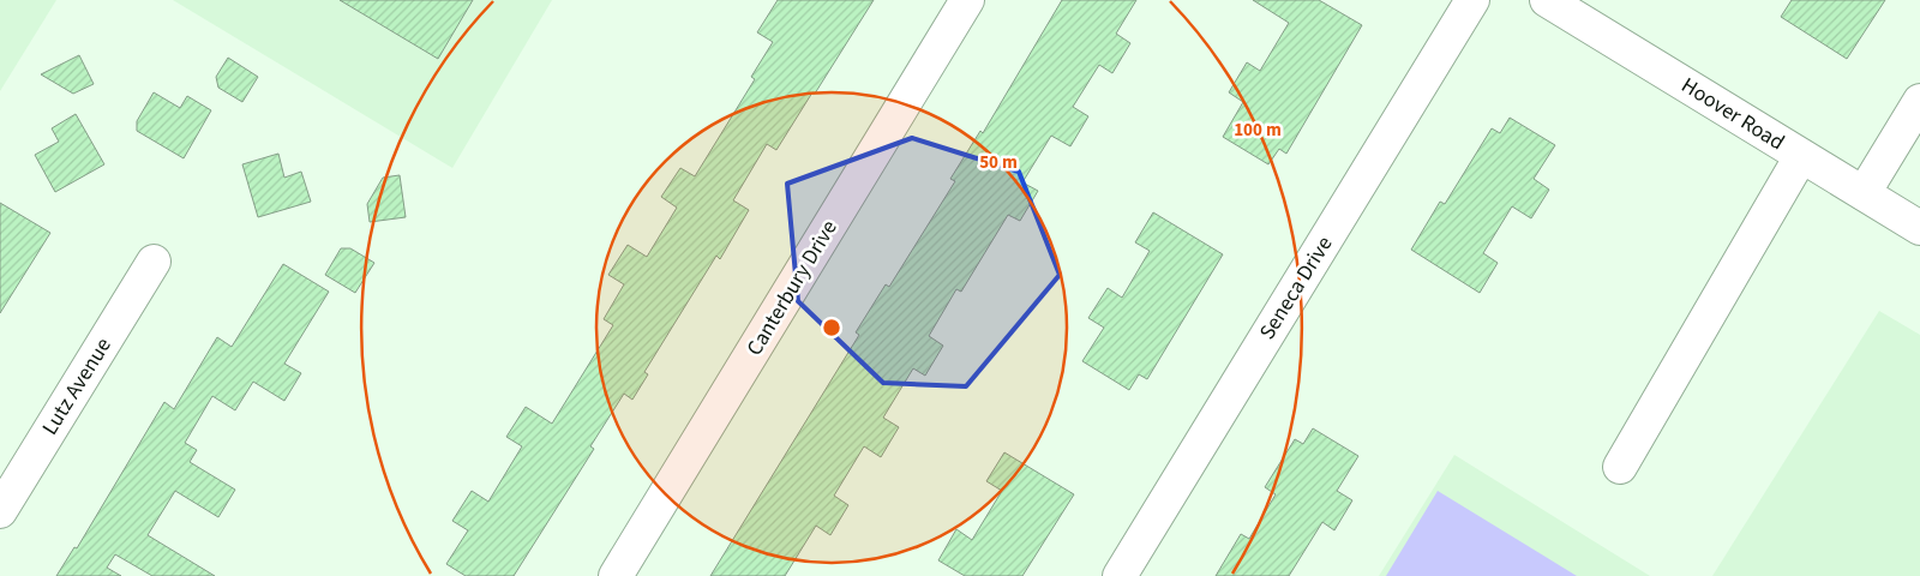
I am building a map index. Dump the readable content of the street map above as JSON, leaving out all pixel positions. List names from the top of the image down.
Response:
{
  "streets": {
    "street": [
      "Hoover Road",
      "Canterbury Drive",
      "Seneca Drive",
      "Lutz Avenue"
    ]
  },
  "rings": ["100 m", "50 m"]
}
